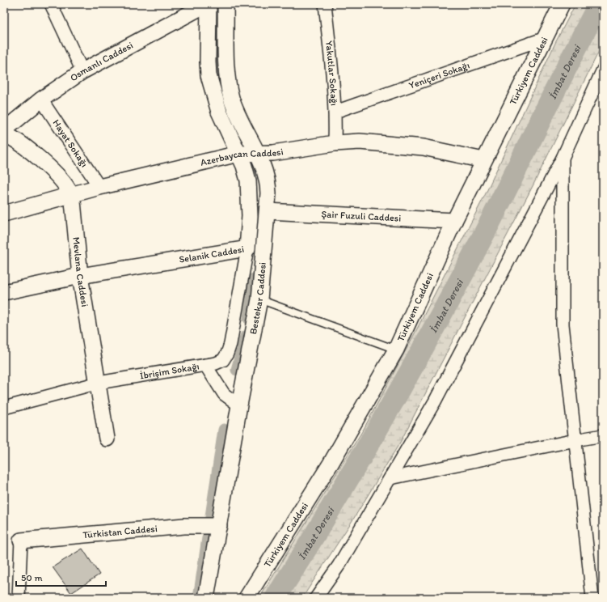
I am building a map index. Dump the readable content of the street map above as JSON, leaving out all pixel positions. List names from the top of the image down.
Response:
{
  "streets": {
    "street": [
      "Osmanlı Caddesi",
      "Türkiyem Caddesi",
      "Yakutlar Sokağı",
      "Yeniçeri Sokağı",
      "Hayat Sokağı",
      "Azerbaycan Caddesi",
      "Şair Fuzuli Caddesi",
      "Selanik Caddesi",
      "Mevlana Caddesi",
      "Bestekar Caddesi",
      "İbrişim Sokağı",
      "Türkistan Caddesi"
    ]
  },
  "crossings": [
    ["Osmanlı Caddesi", "Hayat Sokağı"],
    ["Osmanlı Caddesi", "Selanik Caddesi"],
    ["Türkiyem Caddesi", "Yeniçeri Sokağı"],
    ["Türkiyem Caddesi", "Azerbaycan Caddesi"],
    ["Türkiyem Caddesi", "Şair Fuzuli Caddesi"],
    ["Yakutlar Sokağı", "Yeniçeri Sokağı"],
    ["Yakutlar Sokağı", "Azerbaycan Caddesi"],
    ["Hayat Sokağı", "Azerbaycan Caddesi"],
    ["Azerbaycan Caddesi", "Selanik Caddesi"],
    ["Azerbaycan Caddesi", "Mevlana Caddesi"],
    ["Azerbaycan Caddesi", "Bestekar Caddesi"],
    ["Şair Fuzuli Caddesi", "Bestekar Caddesi"],
    ["Selanik Caddesi", "Mevlana Caddesi"],
    ["Selanik Caddesi", "İbrişim Sokağı"],
    ["Mevlana Caddesi", "İbrişim Sokağı"],
    ["Bestekar Caddesi", "Türkistan Caddesi"]
  ],
  "water": ["İmbat Deresi"],
  "scale_bar": "50 m"
}
